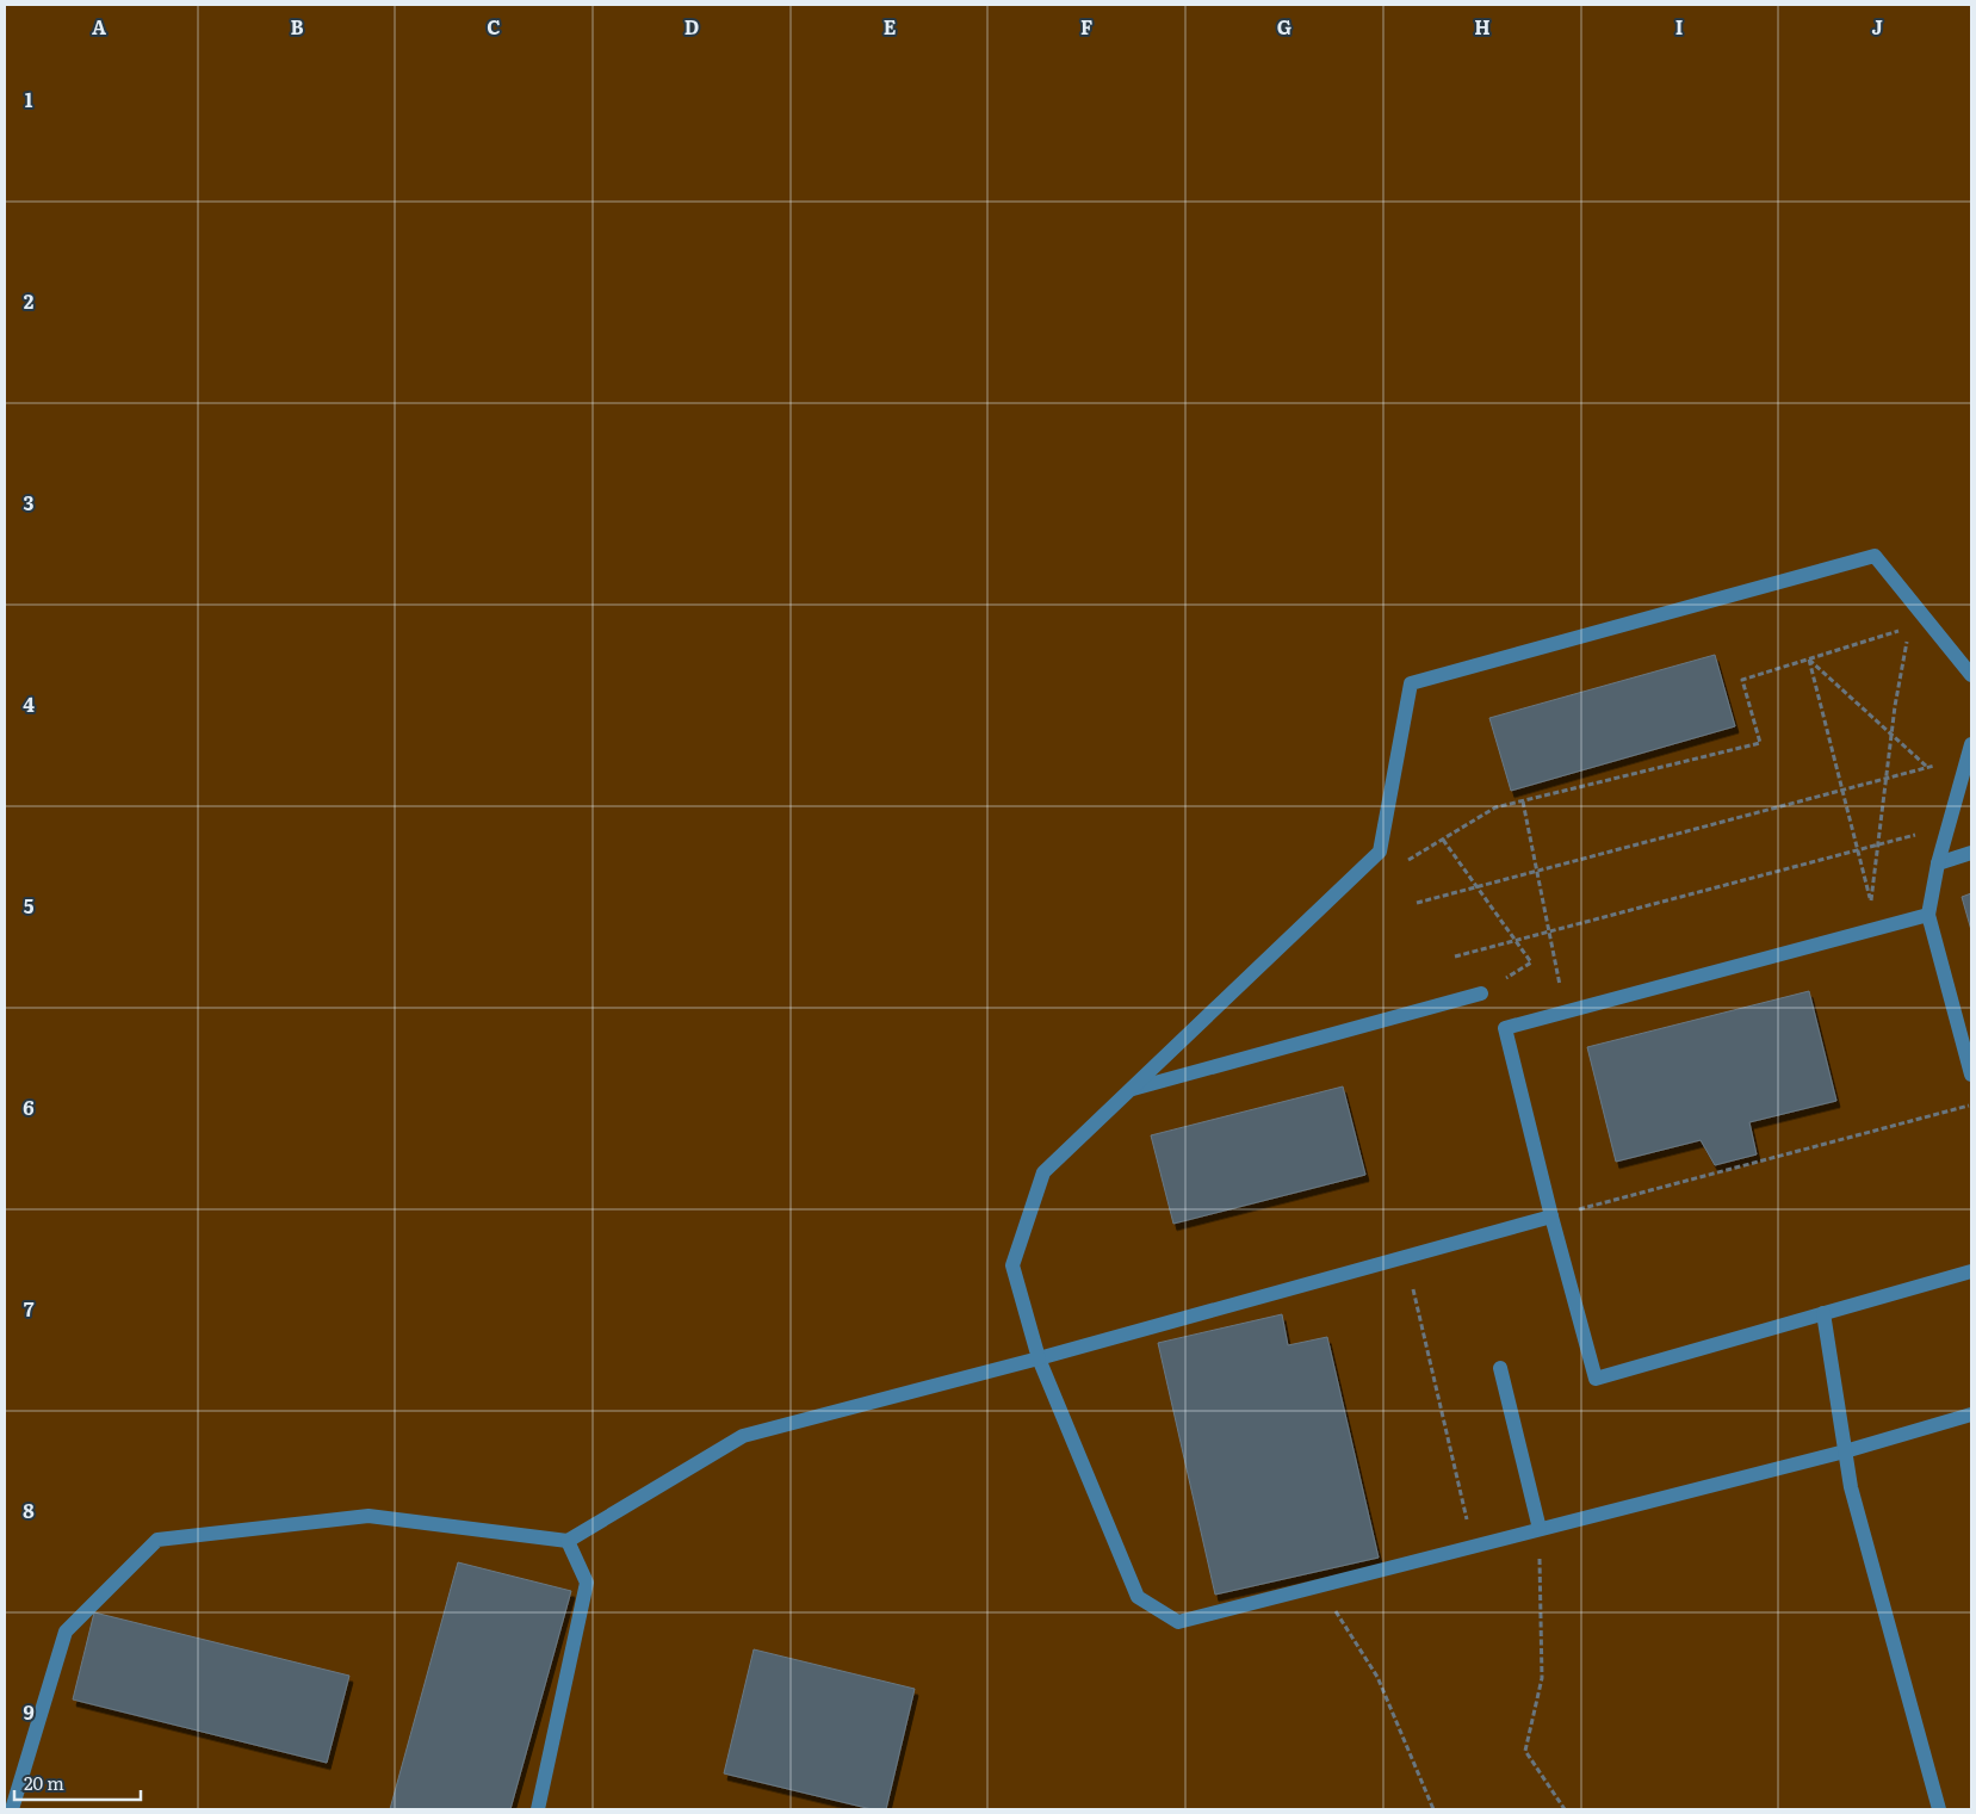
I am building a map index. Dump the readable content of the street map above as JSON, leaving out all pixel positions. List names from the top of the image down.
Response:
{
  "scale_bar": "20 m",
  "grid": {
    "columns": [
      "A",
      "B",
      "C",
      "D",
      "E",
      "F",
      "G",
      "H",
      "I",
      "J"
    ],
    "rows": [
      "1",
      "2",
      "3",
      "4",
      "5",
      "6",
      "7",
      "8",
      "9"
    ]
  }
}
